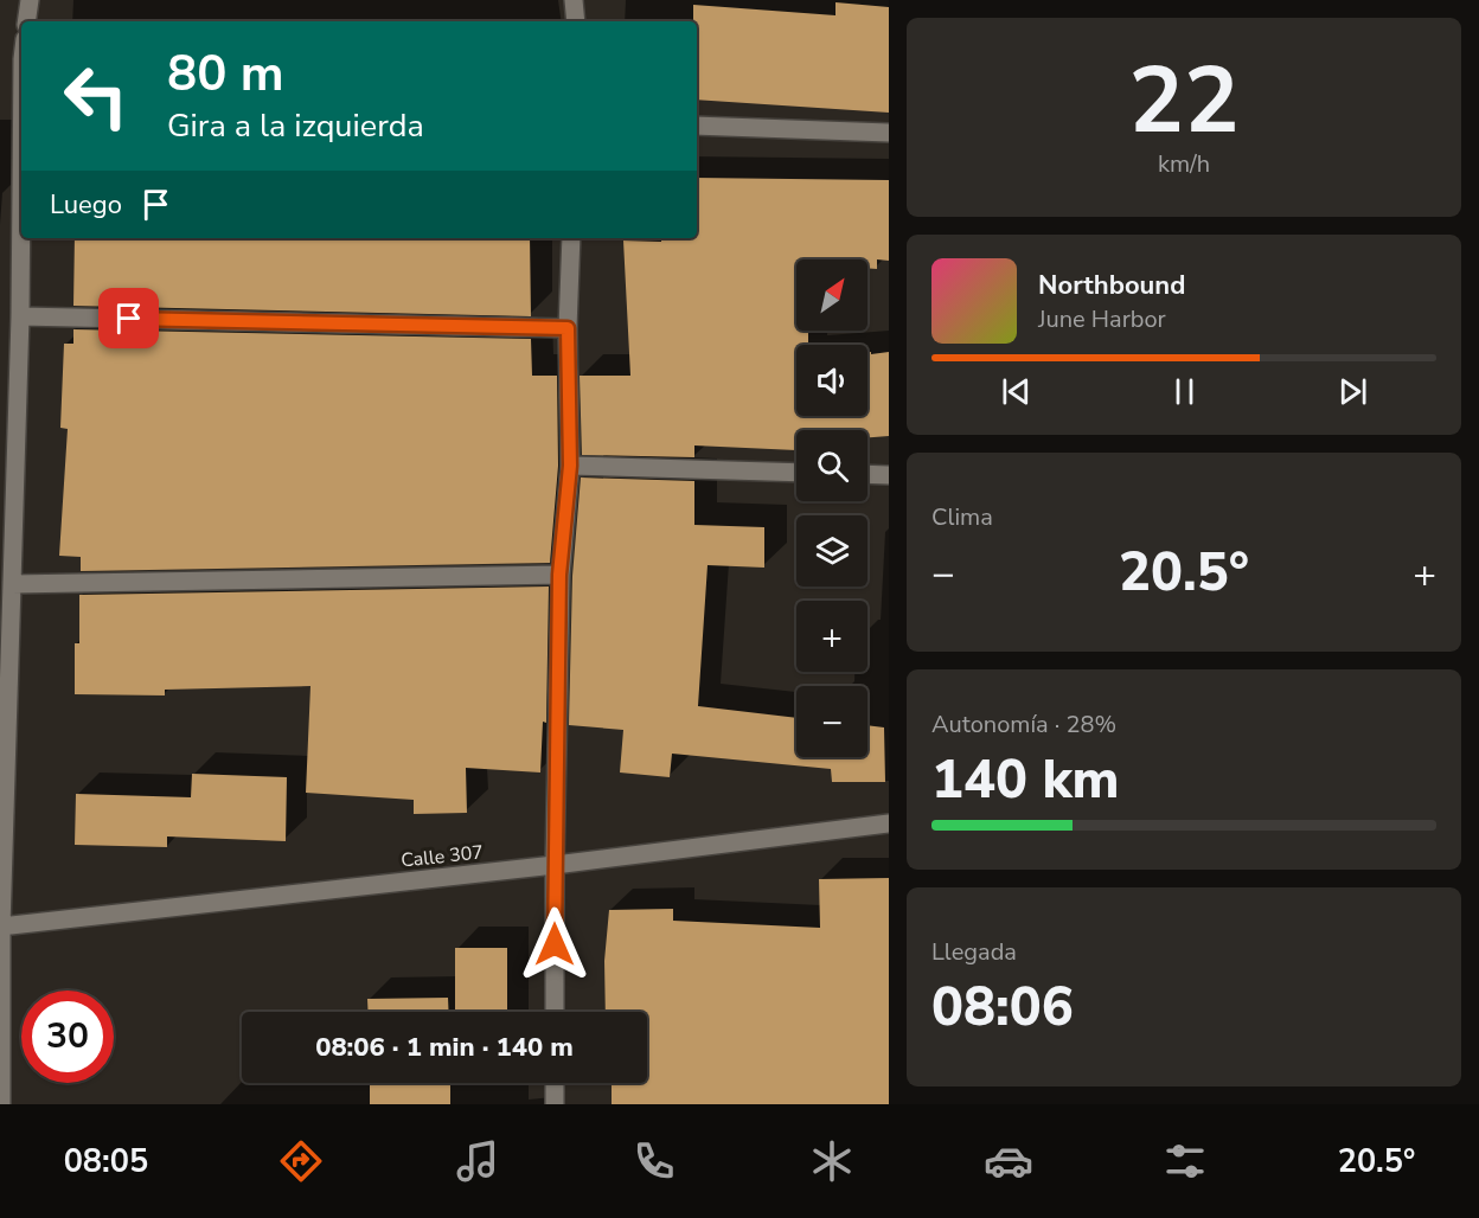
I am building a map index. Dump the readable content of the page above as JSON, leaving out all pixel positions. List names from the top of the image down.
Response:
{
  "streets": {
    "street": ["Calle 307"]
  },
  "north": "top right",
  "page": {
    "tile": [
      ["22", "km/h"],
      "Clima",
      ["Autonomía · 28%", "140 km"],
      ["Llegada", "08:06"]
    ],
    "turn": ["80 m", "Gira a la izquierda"],
    "then": "Luego",
    "song": ["Northbound", "June Harbor"],
    "map_buttons": ["+", "−"],
    "heat": ["−", "20.5°", "+"],
    "limit": "30",
    "trip": "08:06 · 1 min · 140 m",
    "tabs": ["08:05", "20.5°"]
  }
}
